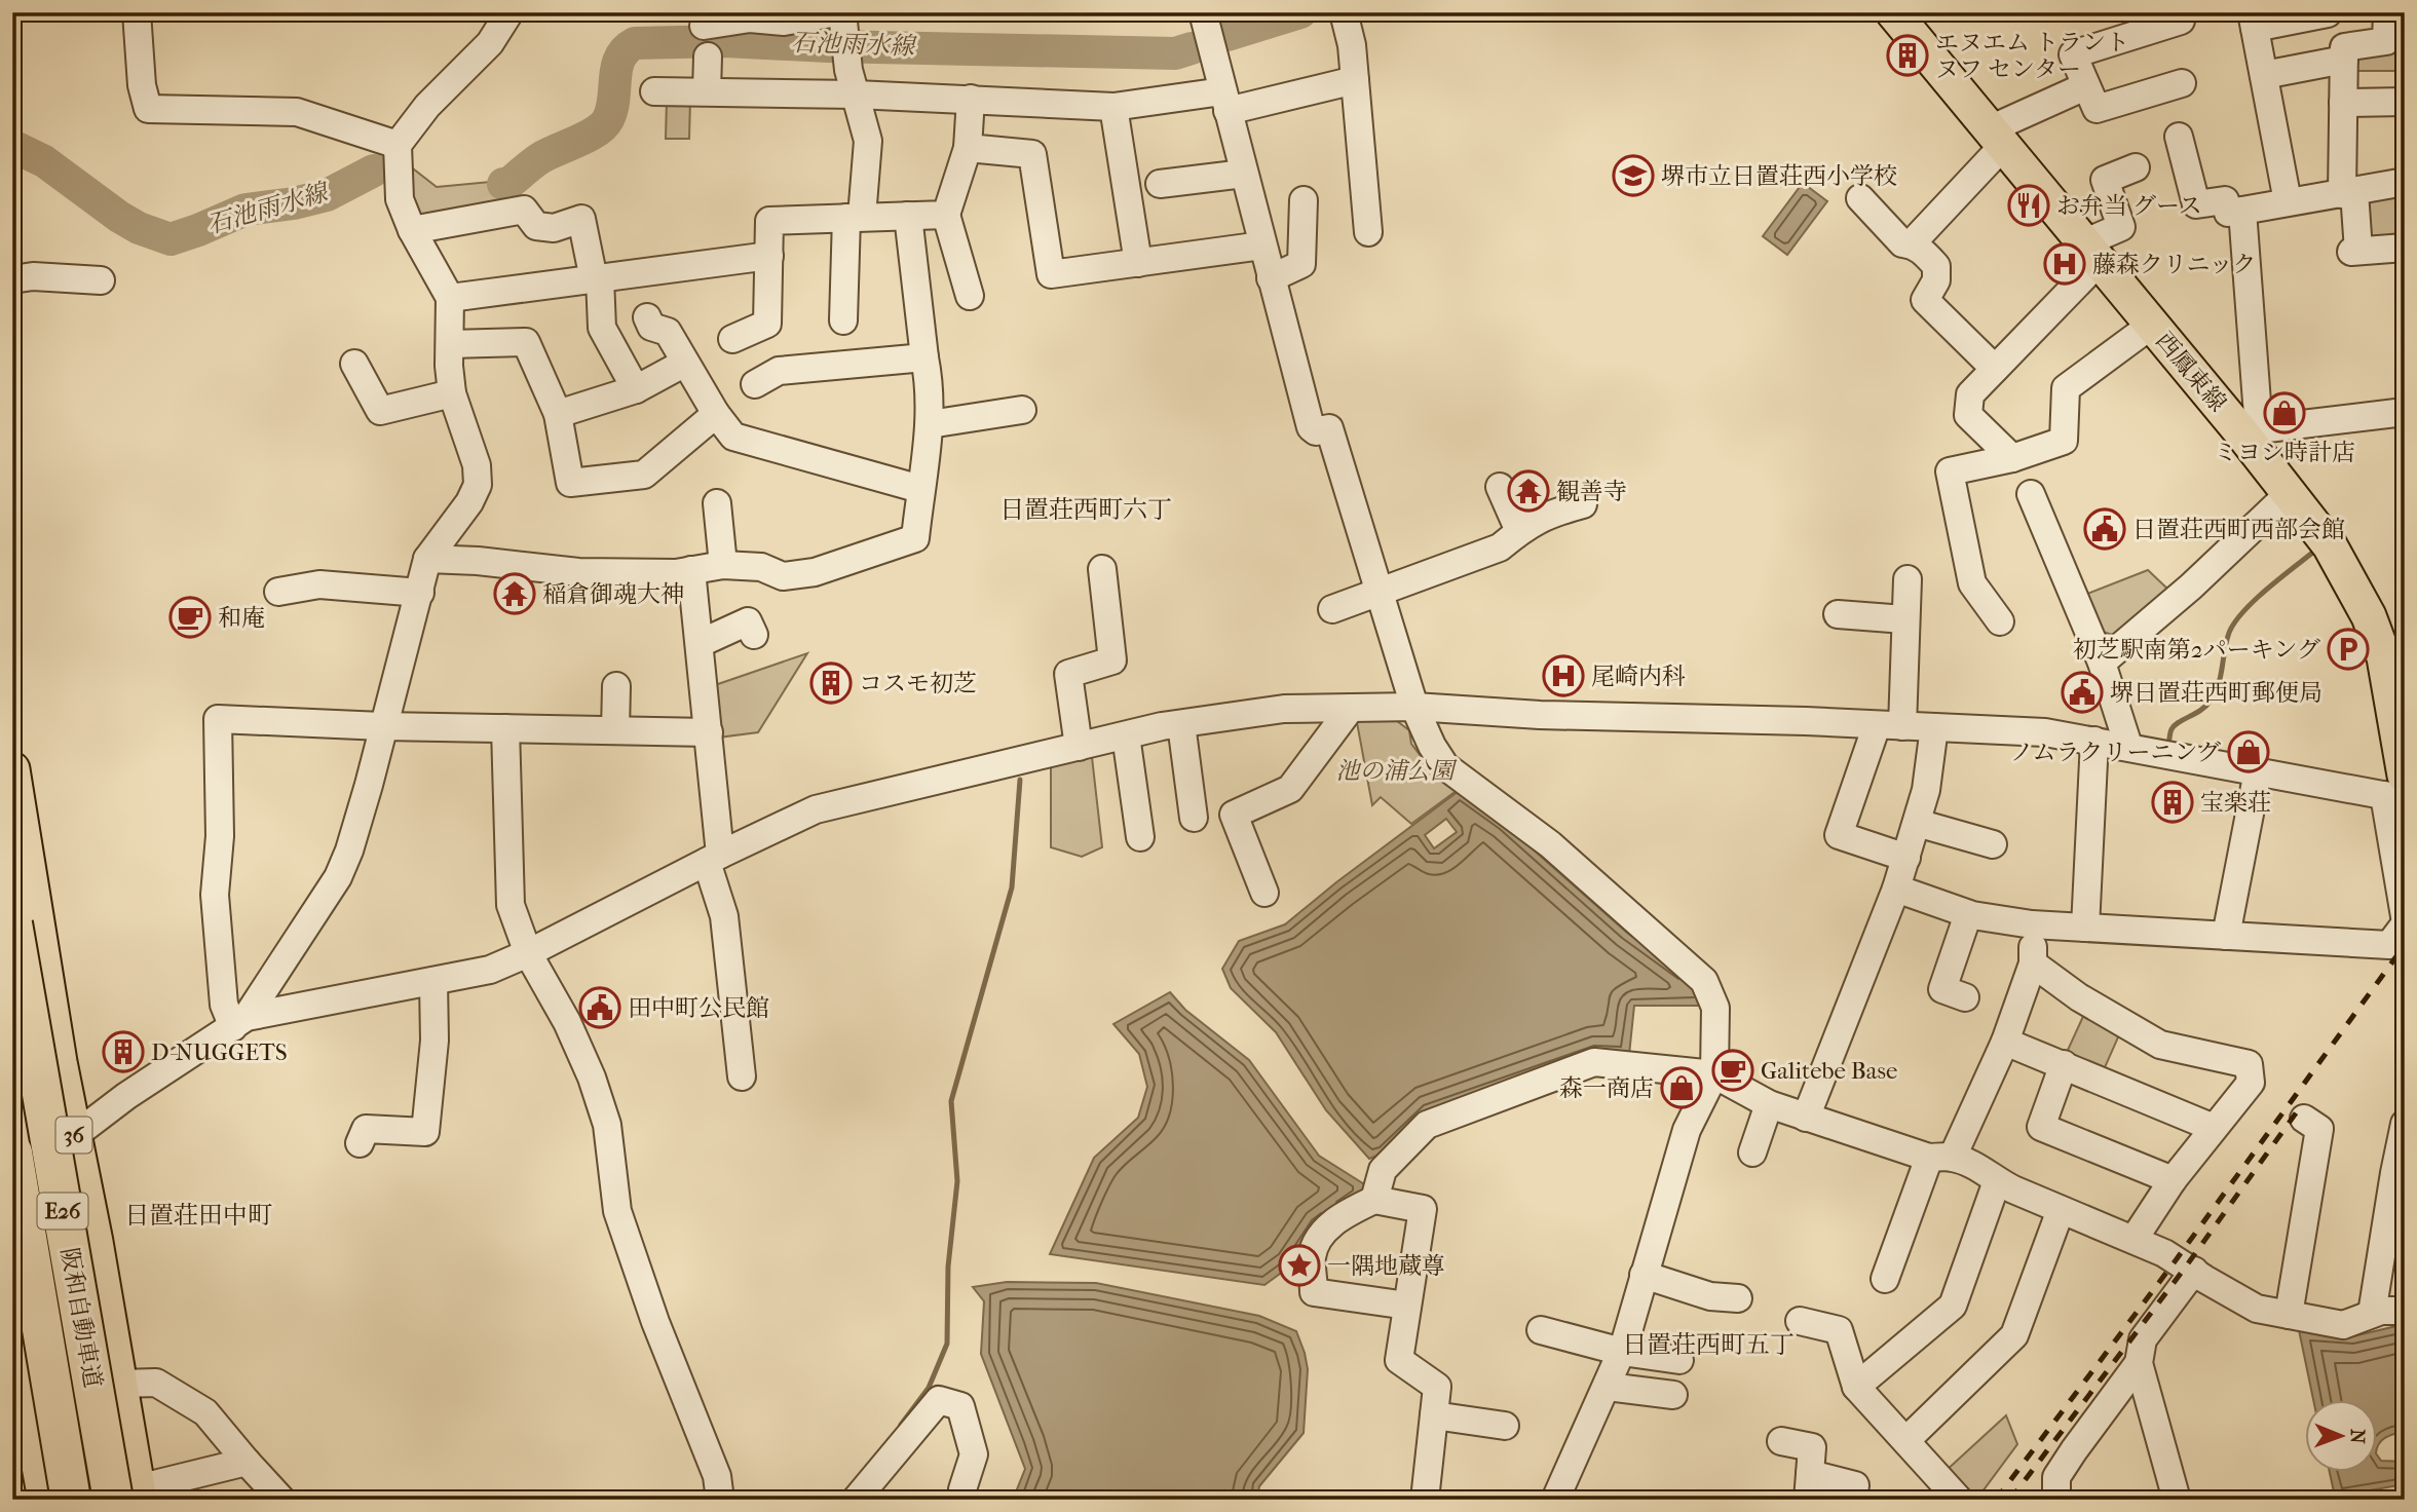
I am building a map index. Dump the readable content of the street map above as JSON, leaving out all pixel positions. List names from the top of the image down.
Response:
{
  "streets": {
    "highway": ["E26", "阪和自動車道"],
    "main road": ["西鳳東線", "36"]
  },
  "crossings": [
    ["36", "阪和自動車道"]
  ],
  "districts": ["日置荘西町六丁", "日置荘田中町", "日置荘西町五丁"],
  "water": ["石池雨水線"],
  "parks": ["池の浦公園"],
  "places": {
    "building": [
      "エヌエム トラント ヌフ センター",
      "コスモ初芝",
      "宝楽荘",
      "D-NUGGETS"
    ],
    "school or university": ["堺市立日置荘西小学校"],
    "restaurant": ["お弁当 グース"],
    "hospital": ["藤森クリニック", "尾崎内科"],
    "shop": ["ミヨシ時計店", "ノムラクリーニング", "森一商店"],
    "temple": ["観善寺", "稲倉御魂大神"],
    "public building": ["日置荘西町西部会館", "堺日置荘西町郵便局", "田中町公民館"],
    "cafe": ["和庵", "Galitebe Base"],
    "parking": ["初芝駅南第2パーキング"],
    "place": ["一隅地蔵尊"]
  },
  "north": "right"
}
